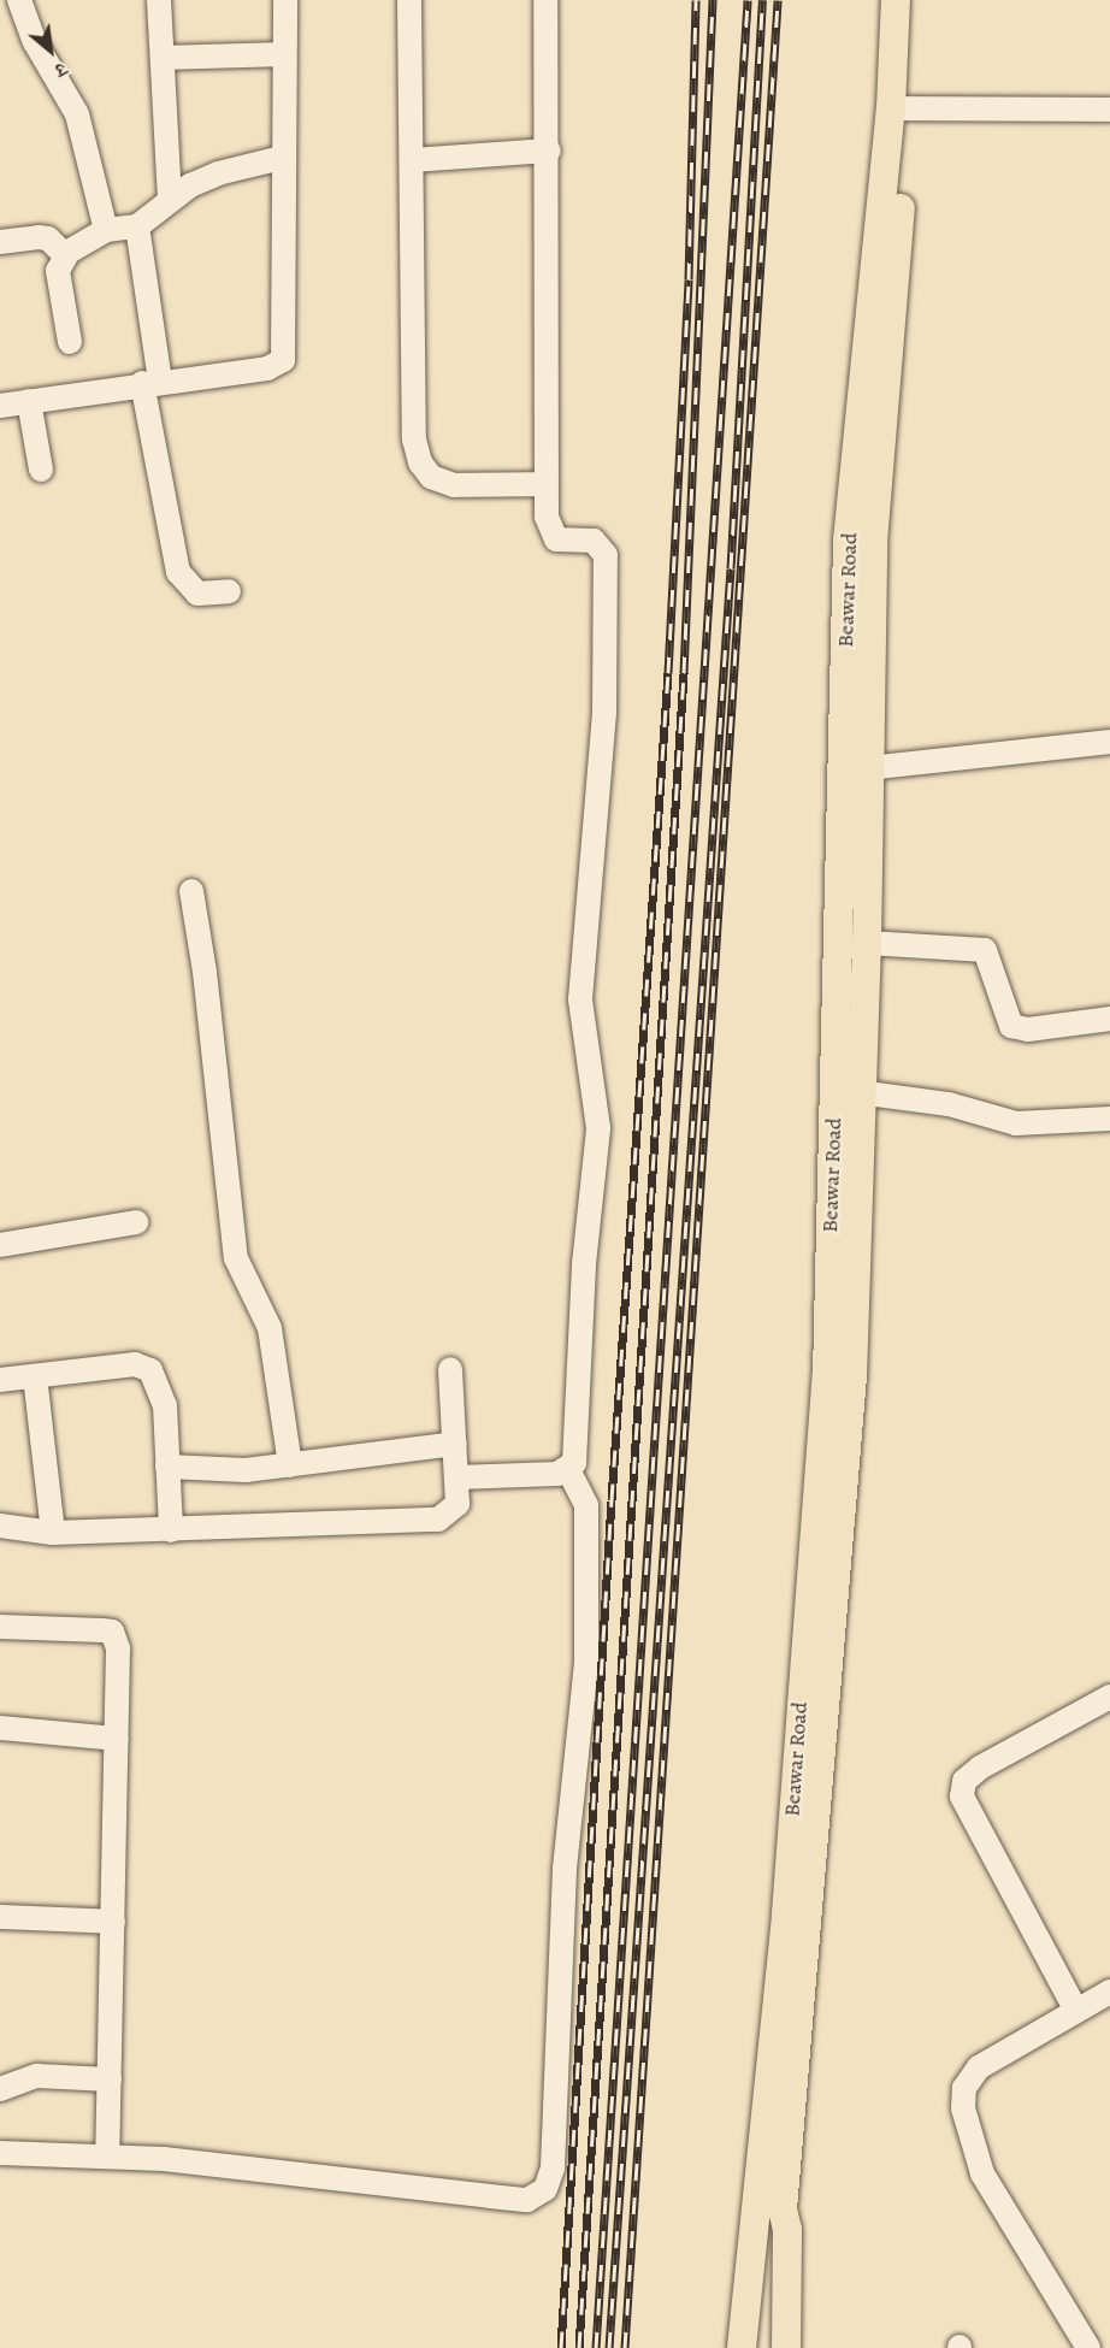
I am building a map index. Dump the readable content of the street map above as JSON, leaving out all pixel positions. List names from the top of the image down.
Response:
{
  "streets": {
    "main road": ["Beawar Road"]
  },
  "north": "bottom right"
}
